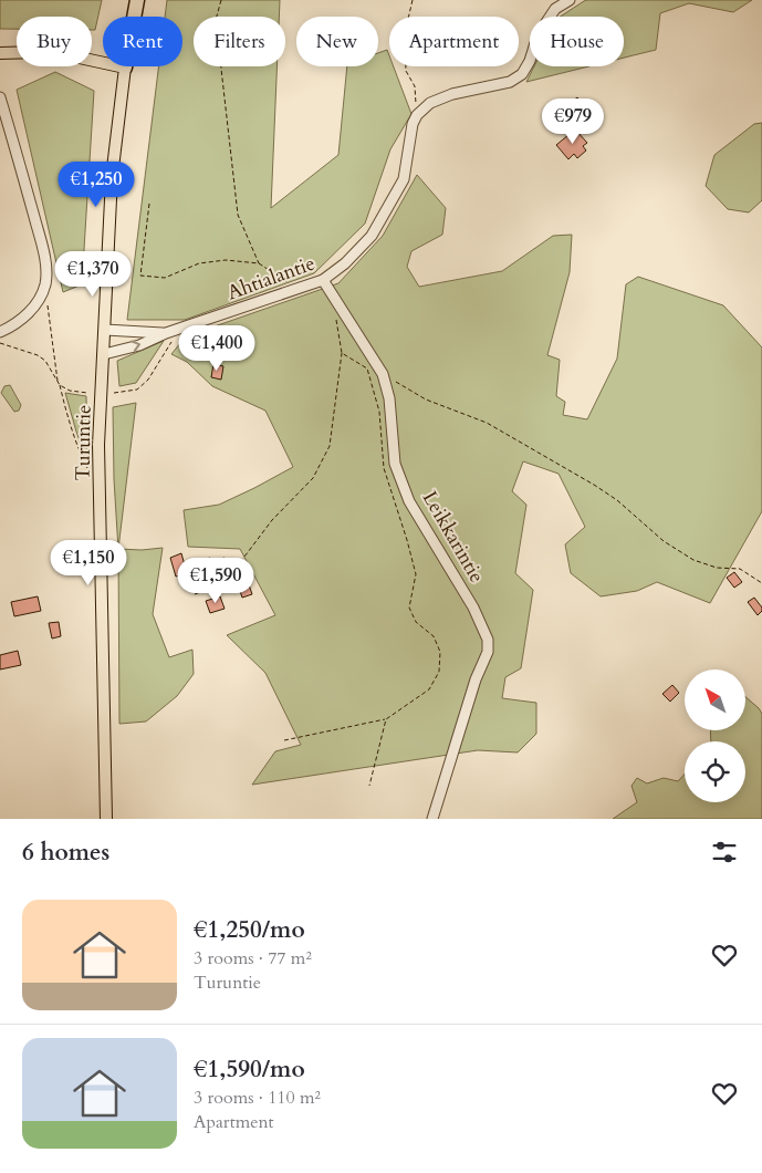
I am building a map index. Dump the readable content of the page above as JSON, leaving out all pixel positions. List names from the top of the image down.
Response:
{
  "streets": {
    "main road": ["Turuntie"],
    "street": ["Ahtialantie", "Leikkarintie"]
  },
  "crossings": [
    ["Ahtialantie", "Turuntie"],
    ["Ahtialantie", "Leikkarintie"]
  ],
  "north": "top left",
  "page": {
    "chip": [
      "Buy",
      "Rent",
      "Filters",
      "New",
      "Apartment",
      "House"
    ],
    "price": [
      "€979",
      "€1,250",
      "€1,370",
      "€1,400",
      "€1,150",
      "€1,590"
    ],
    "heading": "6 homes",
    "list": [
      {
        "name": "€1,250/mo",
        "note": "3 rooms · 77 m² · Turuntie"
      },
      {
        "name": "€1,590/mo",
        "note": "3 rooms · 110 m² · Apartment"
      }
    ]
  }
}
